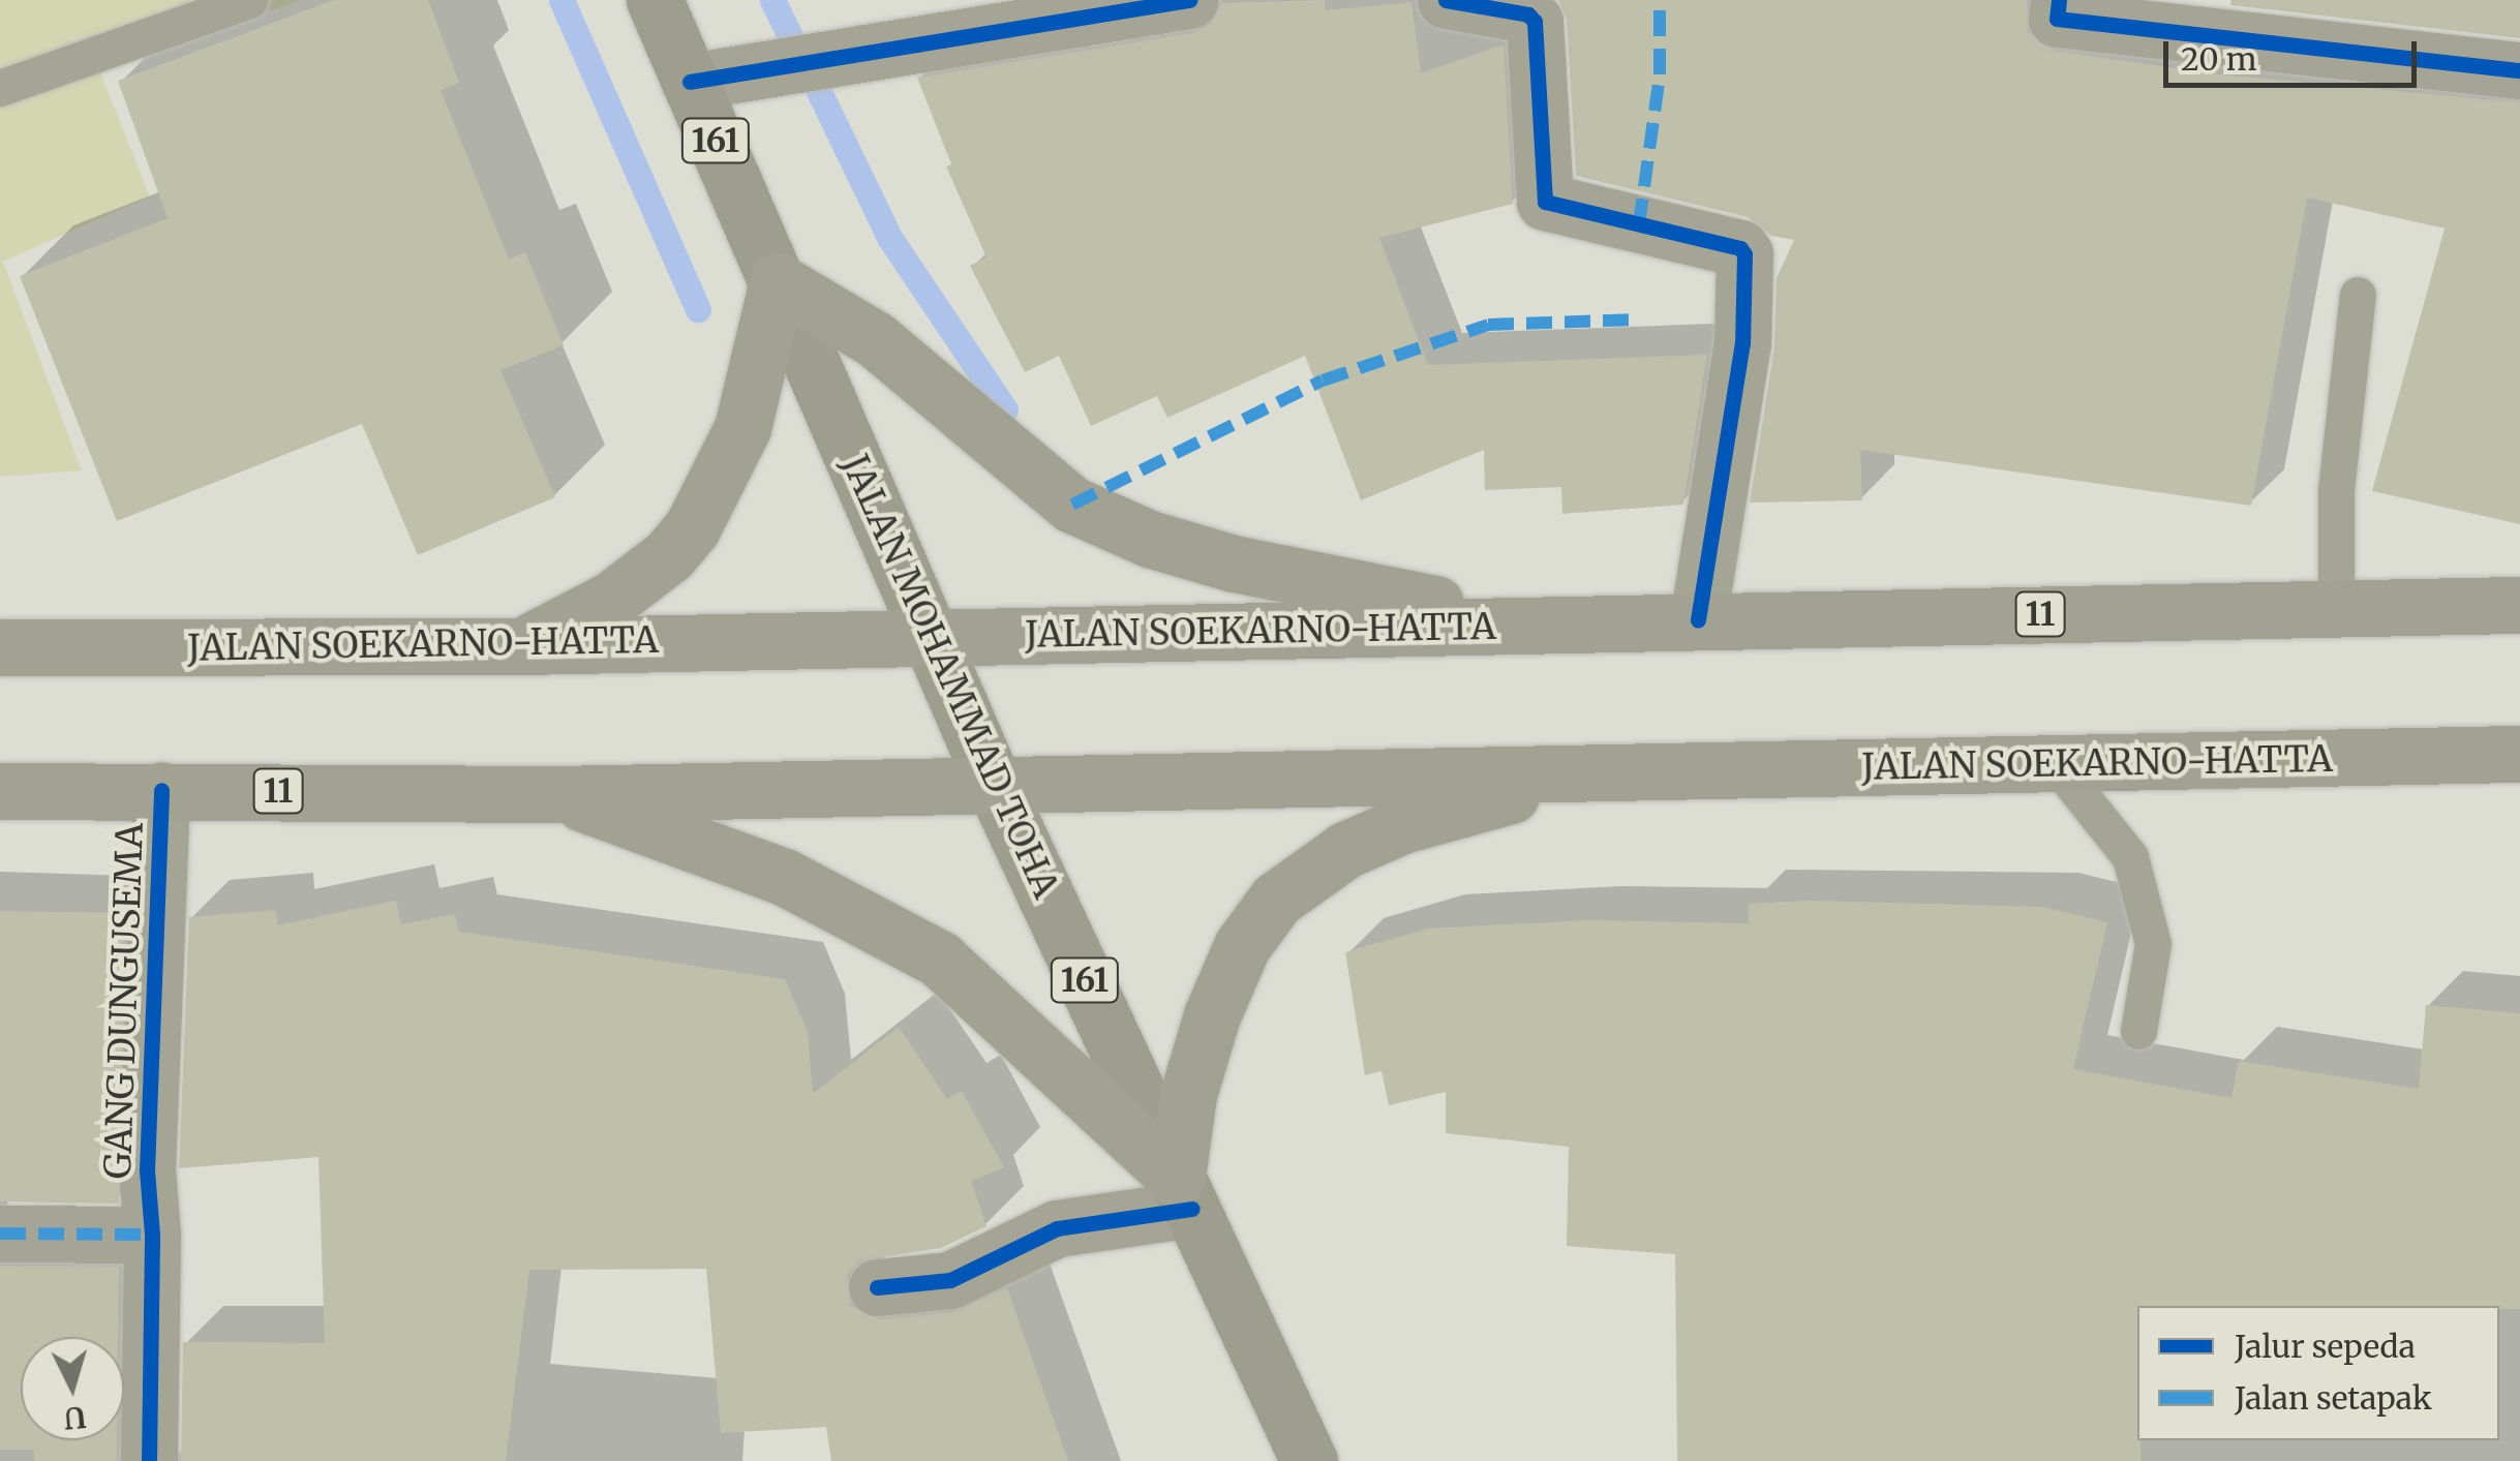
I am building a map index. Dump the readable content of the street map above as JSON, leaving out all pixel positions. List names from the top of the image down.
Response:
{
  "streets": {
    "highway": ["11", "JALAN SOEKARNO-HATTA"],
    "main road": ["161", "JALAN MOHAMMAD TOHA"],
    "street": ["GANG DUNGUSEMA"]
  },
  "crossings": [
    ["JALAN SOEKARNO-HATTA", "JALAN MOHAMMAD TOHA"],
    ["JALAN SOEKARNO-HATTA", "GANG DUNGUSEMA"]
  ],
  "legend": ["Jalur sepeda", "Jalan setapak"],
  "scale_bar": "20 m",
  "north": "bottom"
}
